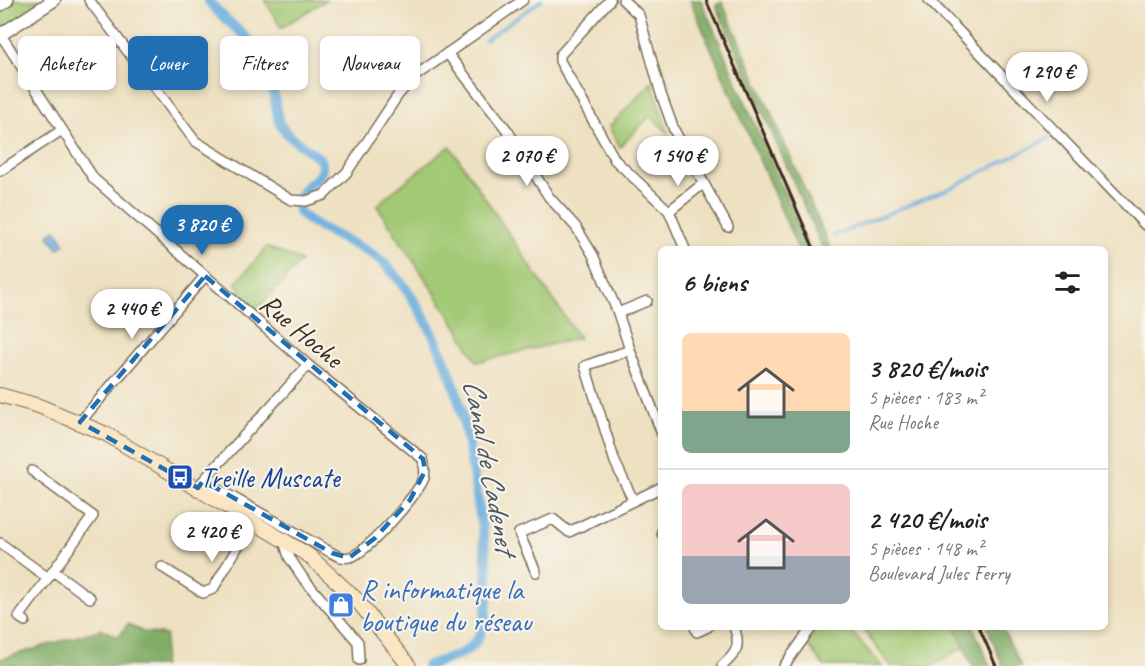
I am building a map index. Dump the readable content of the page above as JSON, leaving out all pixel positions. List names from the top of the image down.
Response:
{
  "streets": {
    "street": ["Rue Hoche"]
  },
  "water": ["Canal de Cadenet"],
  "places": {
    "bus stop": ["Treille Muscate"],
    "shop": ["R informatique la boutique du réseau"]
  },
  "page": {
    "chip": [
      "Acheter",
      "Louer",
      "Filtres",
      "Nouveau"
    ],
    "price": [
      "1 290 €",
      "2 070 €",
      "1 540 €",
      "3 820 €",
      "2 440 €",
      "2 420 €"
    ],
    "heading": "6 biens",
    "list": [
      {
        "name": "3 820 €/mois",
        "note": "5 pièces · 183 m² · Rue Hoche"
      },
      {
        "name": "2 420 €/mois",
        "note": "5 pièces · 148 m² · Boulevard Jules Ferry"
      }
    ]
  }
}
